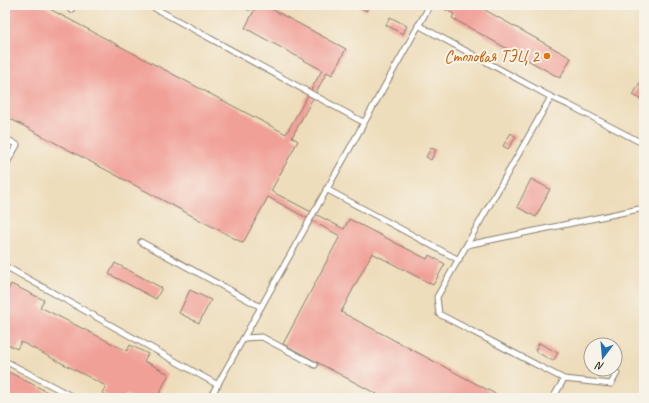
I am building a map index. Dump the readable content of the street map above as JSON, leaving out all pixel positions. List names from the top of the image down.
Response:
{
  "places": ["Столовая ТЭЦ 2"],
  "north": "bottom"
}
